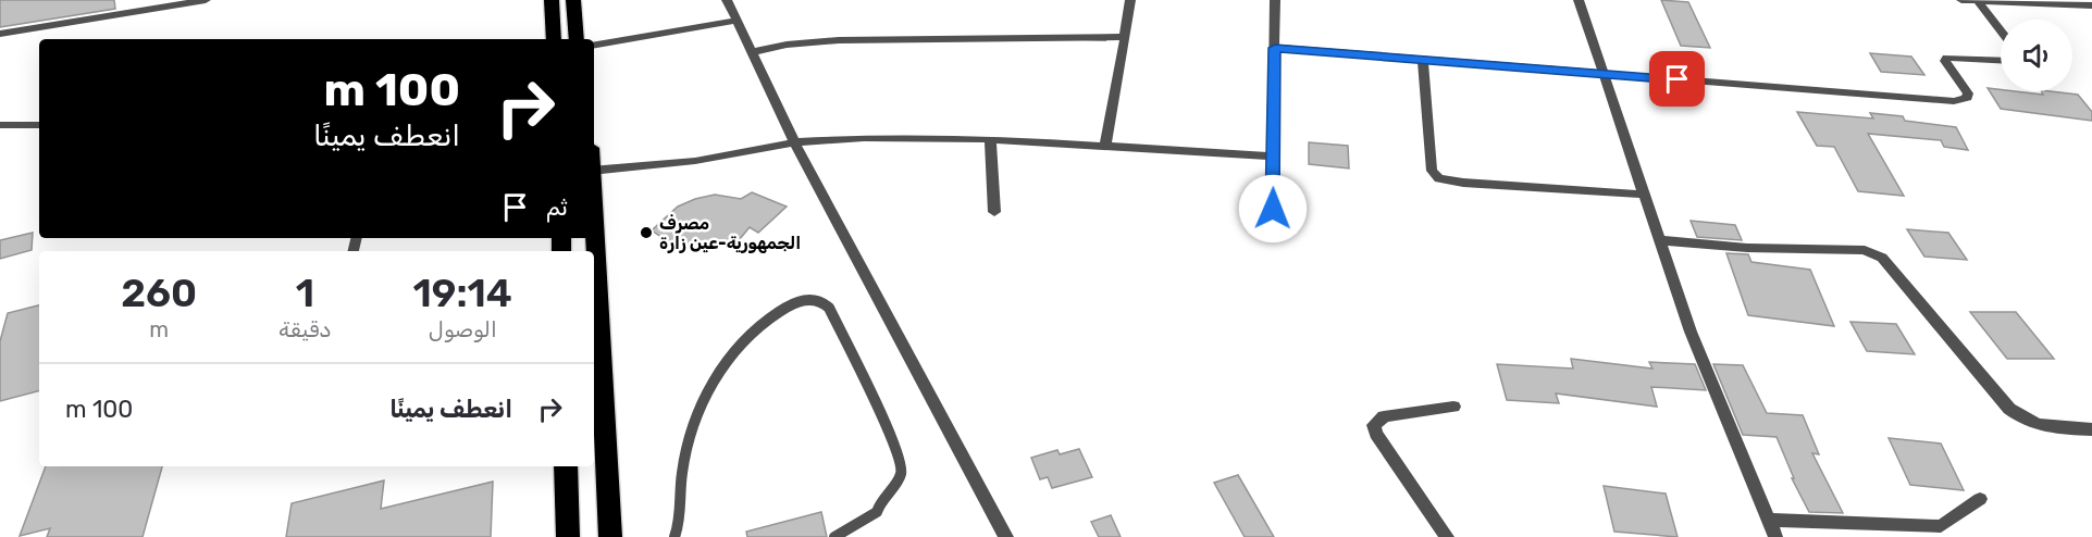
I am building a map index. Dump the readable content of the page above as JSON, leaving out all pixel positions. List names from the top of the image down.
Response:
{
  "places": ["مصرف الجمهورية-عين زارة"],
  "page": {
    "turn": ["100 m", "انعطف يمينًا"],
    "then": "ثم",
    "eta": [
      "19:14",
      "الوصول",
      "1",
      "دقيقة",
      "260",
      "m"
    ],
    "list": [
      {
        "name": "انعطف يمينًا",
        "value": "100 m"
      }
    ]
  }
}
